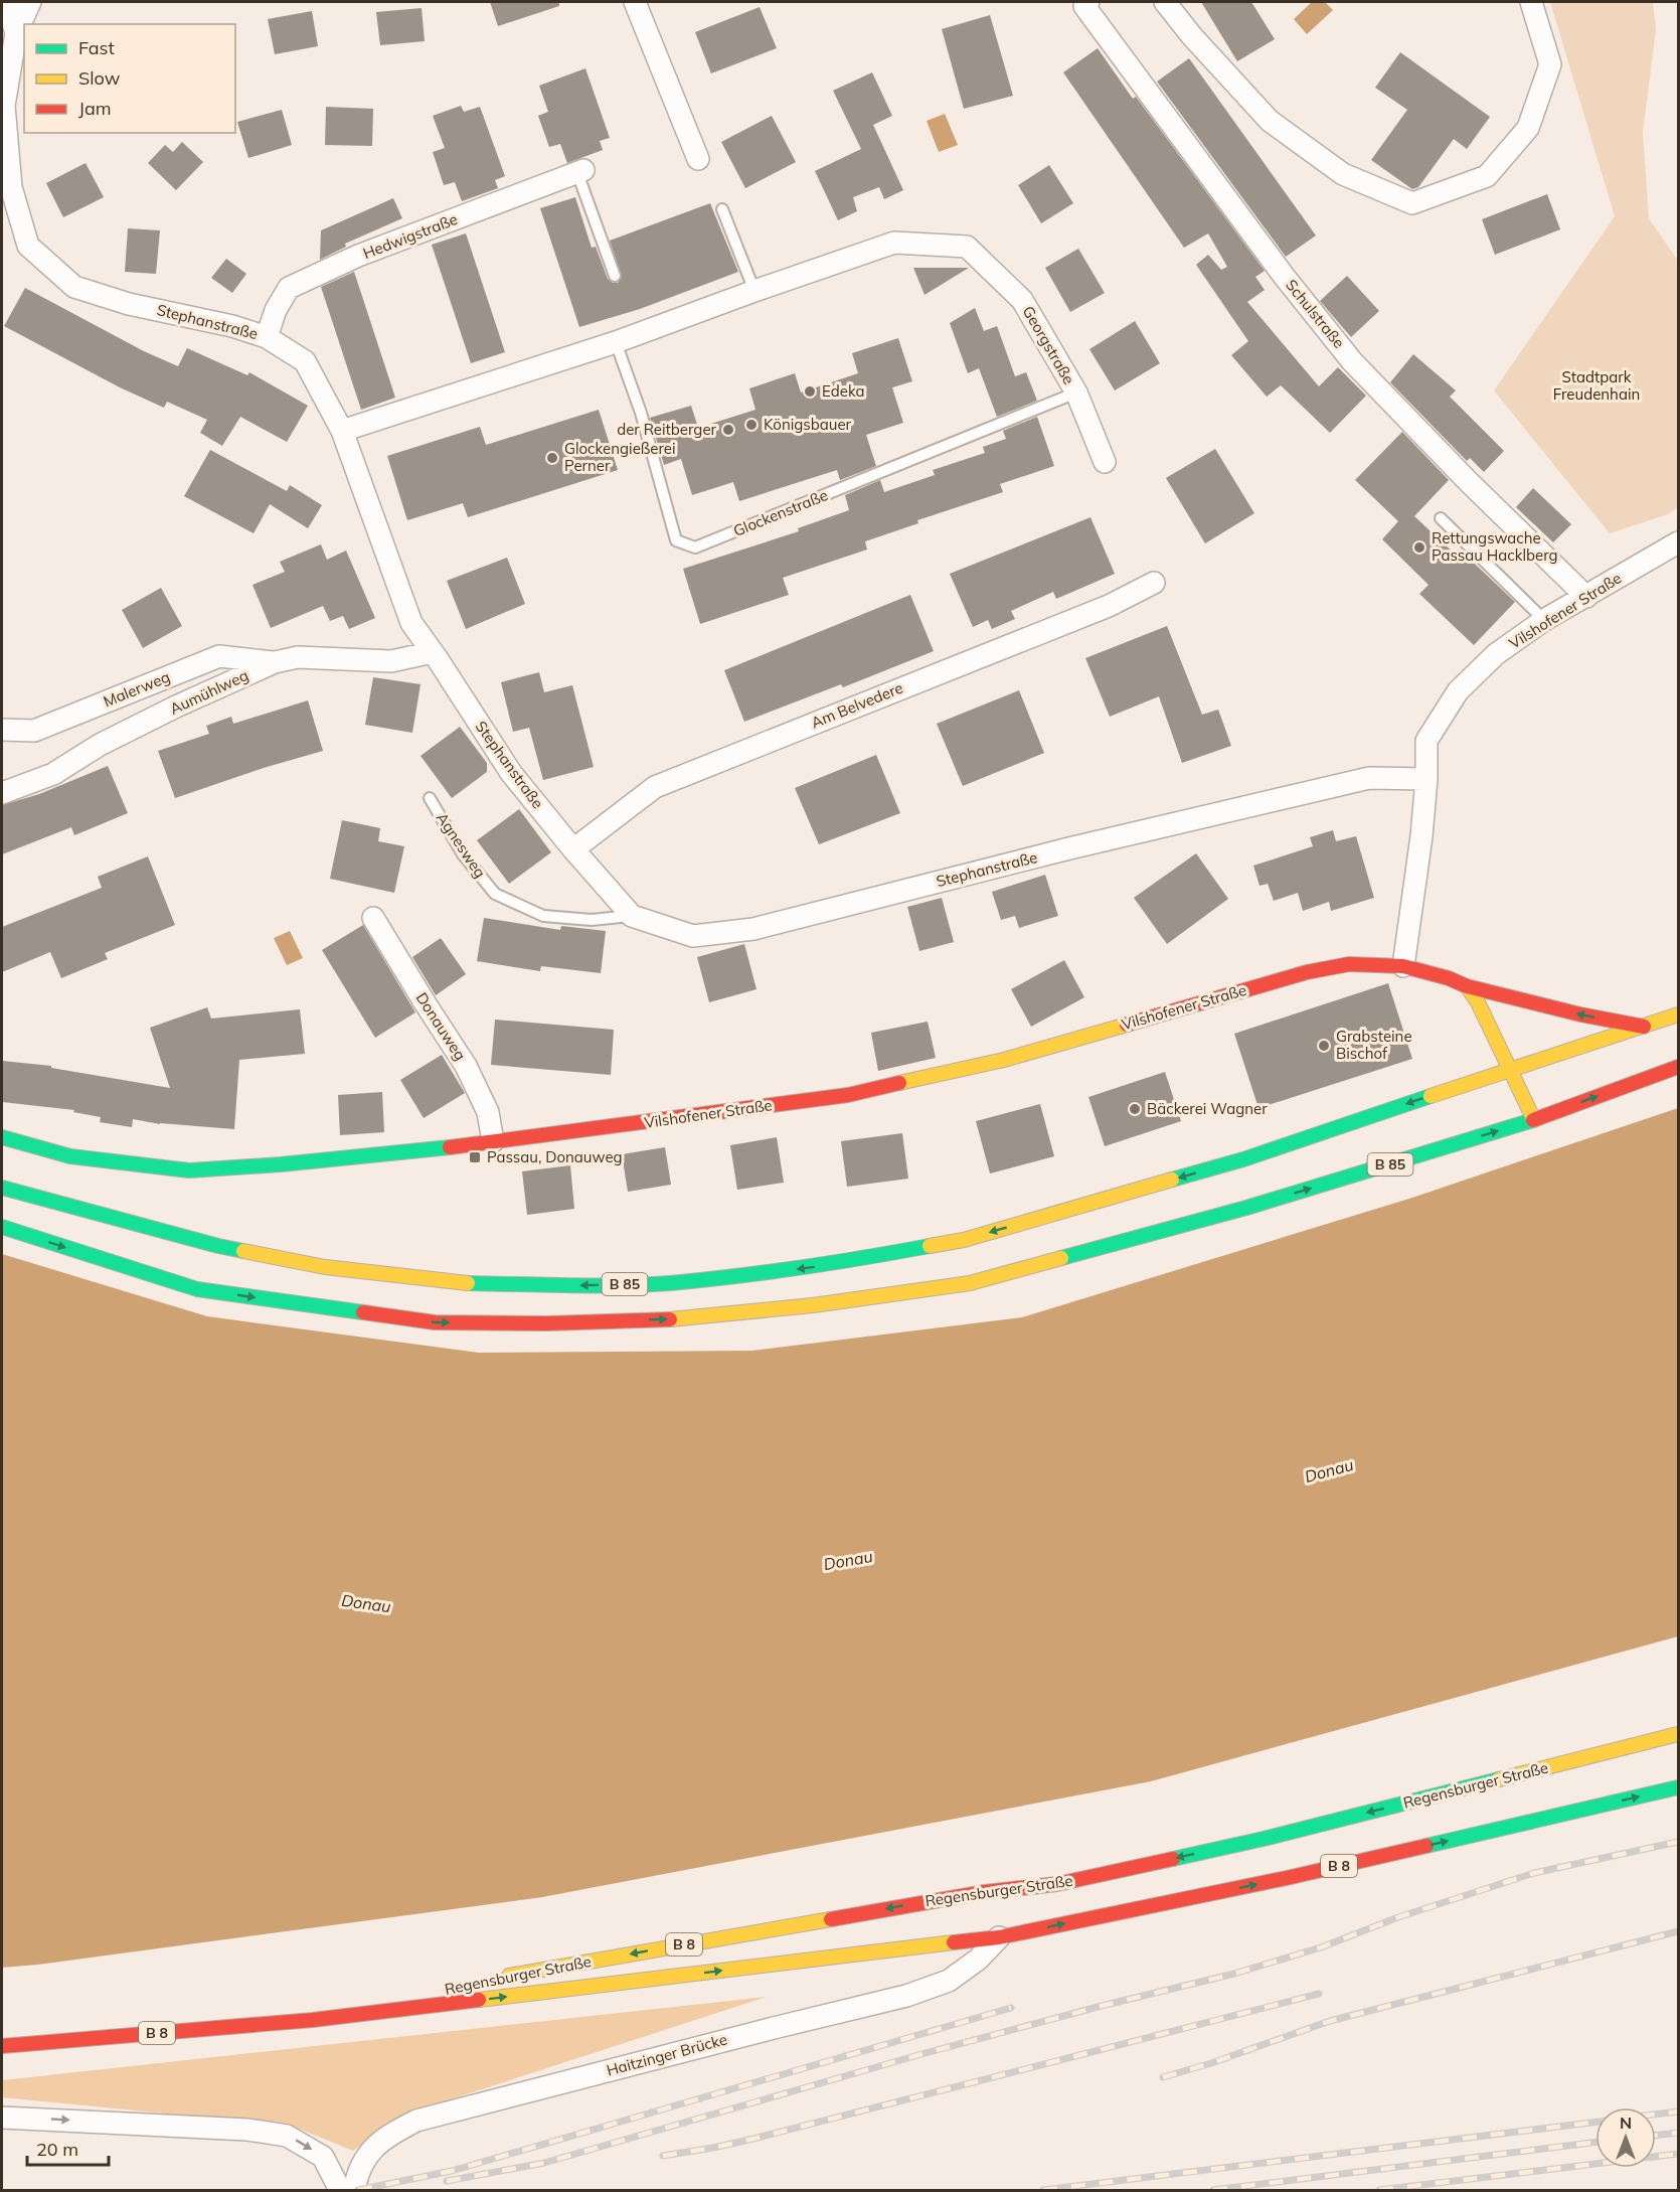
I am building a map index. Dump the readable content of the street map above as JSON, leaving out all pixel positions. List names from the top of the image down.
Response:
{
  "streets": {
    "main road": [
      "Vilshofener Straße",
      "B 85",
      "Regensburger Straße",
      "B 8"
    ],
    "street": [
      "Hedwigstraße",
      "Schulstraße",
      "Stephanstraße",
      "Georgstraße",
      "Malerweg",
      "Aumühlweg",
      "Am Belvedere",
      "Donauweg",
      "Haitzinger Brücke"
    ],
    "lane": ["Glockenstraße", "Agnesweg"]
  },
  "crossings": [
    ["Hedwigstraße", "Stephanstraße"],
    ["Schulstraße", "Vilshofener Straße"],
    ["Stephanstraße", "Vilshofener Straße"],
    ["Stephanstraße", "Aumühlweg"],
    ["Stephanstraße", "Am Belvedere"],
    ["Stephanstraße", "Agnesweg"],
    ["Georgstraße", "Glockenstraße"],
    ["Vilshofener Straße", "Donauweg"],
    ["Vilshofener Straße", "B 85"],
    ["Malerweg", "Aumühlweg"],
    ["Regensburger Straße", "Haitzinger Brücke"]
  ],
  "water": ["Donau"],
  "parks": ["Stadtpark Freudenhain"],
  "places": {
    "other": [
      "Edeka",
      "Königsbauer",
      "der Reitberger",
      "Glockengießerei Perner",
      "Rettungswache Passau Hacklberg",
      "Grabsteine Bischof",
      "Bäckerei Wagner"
    ],
    "transit": ["Passau, Donauweg"]
  },
  "legend": ["Fast", "Slow", "Jam"],
  "scale_bar": "20 m",
  "north": "top"
}
